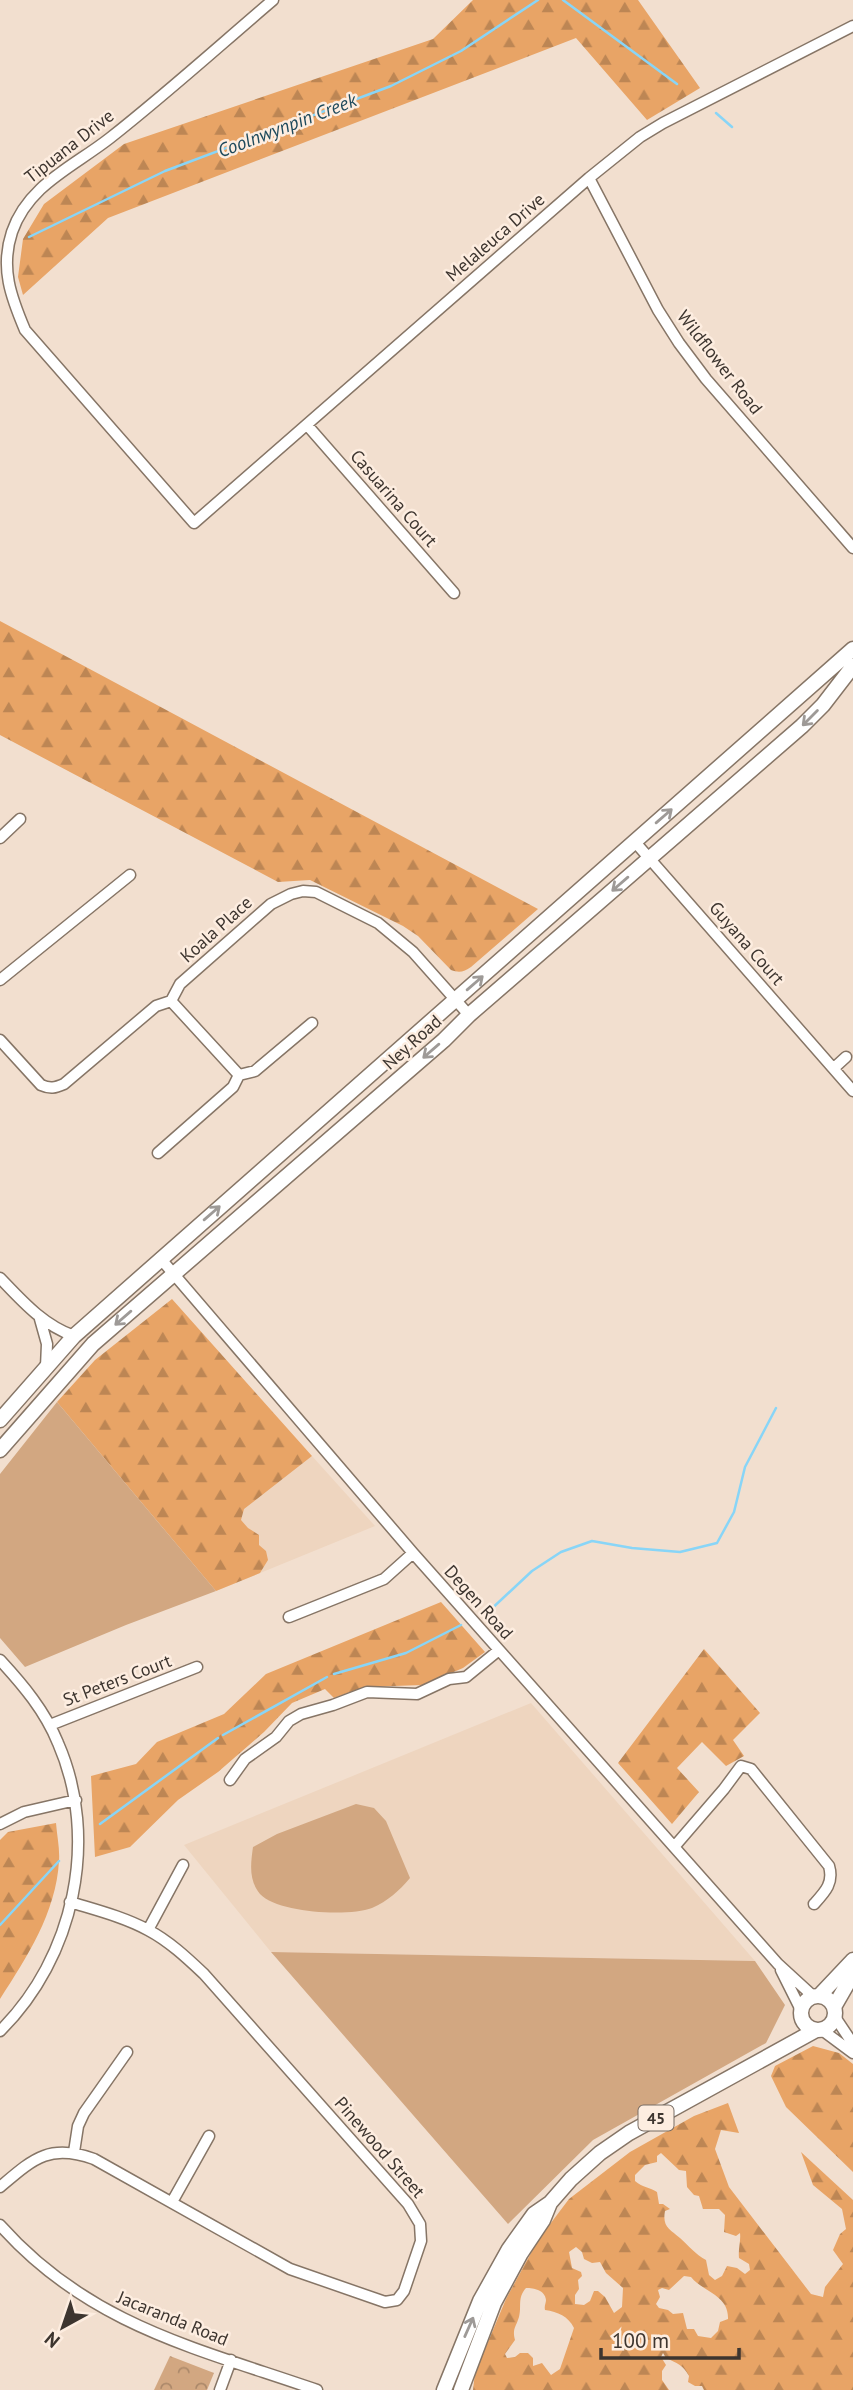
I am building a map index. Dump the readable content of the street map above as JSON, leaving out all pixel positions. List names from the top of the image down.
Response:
{
  "streets": {
    "main road": ["Ney Road", "45"],
    "street": [
      "Tipuana Drive",
      "Melaleuca Drive",
      "Wildflower Road",
      "Casuarina Court",
      "Koala Place",
      "Guyana Court",
      "Degen Road",
      "St Peters Court",
      "Pinewood Street",
      "Jacaranda Road"
    ]
  },
  "crossings": [
    ["Tipuana Drive", "Melaleuca Drive"],
    ["Melaleuca Drive", "Wildflower Road"],
    ["Melaleuca Drive", "Casuarina Court"],
    ["Koala Place", "Ney Road"],
    ["Guyana Court", "Ney Road"],
    ["Ney Road", "Degen Road"],
    ["Degen Road", "45"]
  ],
  "water": ["Coolnwynpin Creek"],
  "scale_bar": "100 m",
  "north": "bottom left"
}
